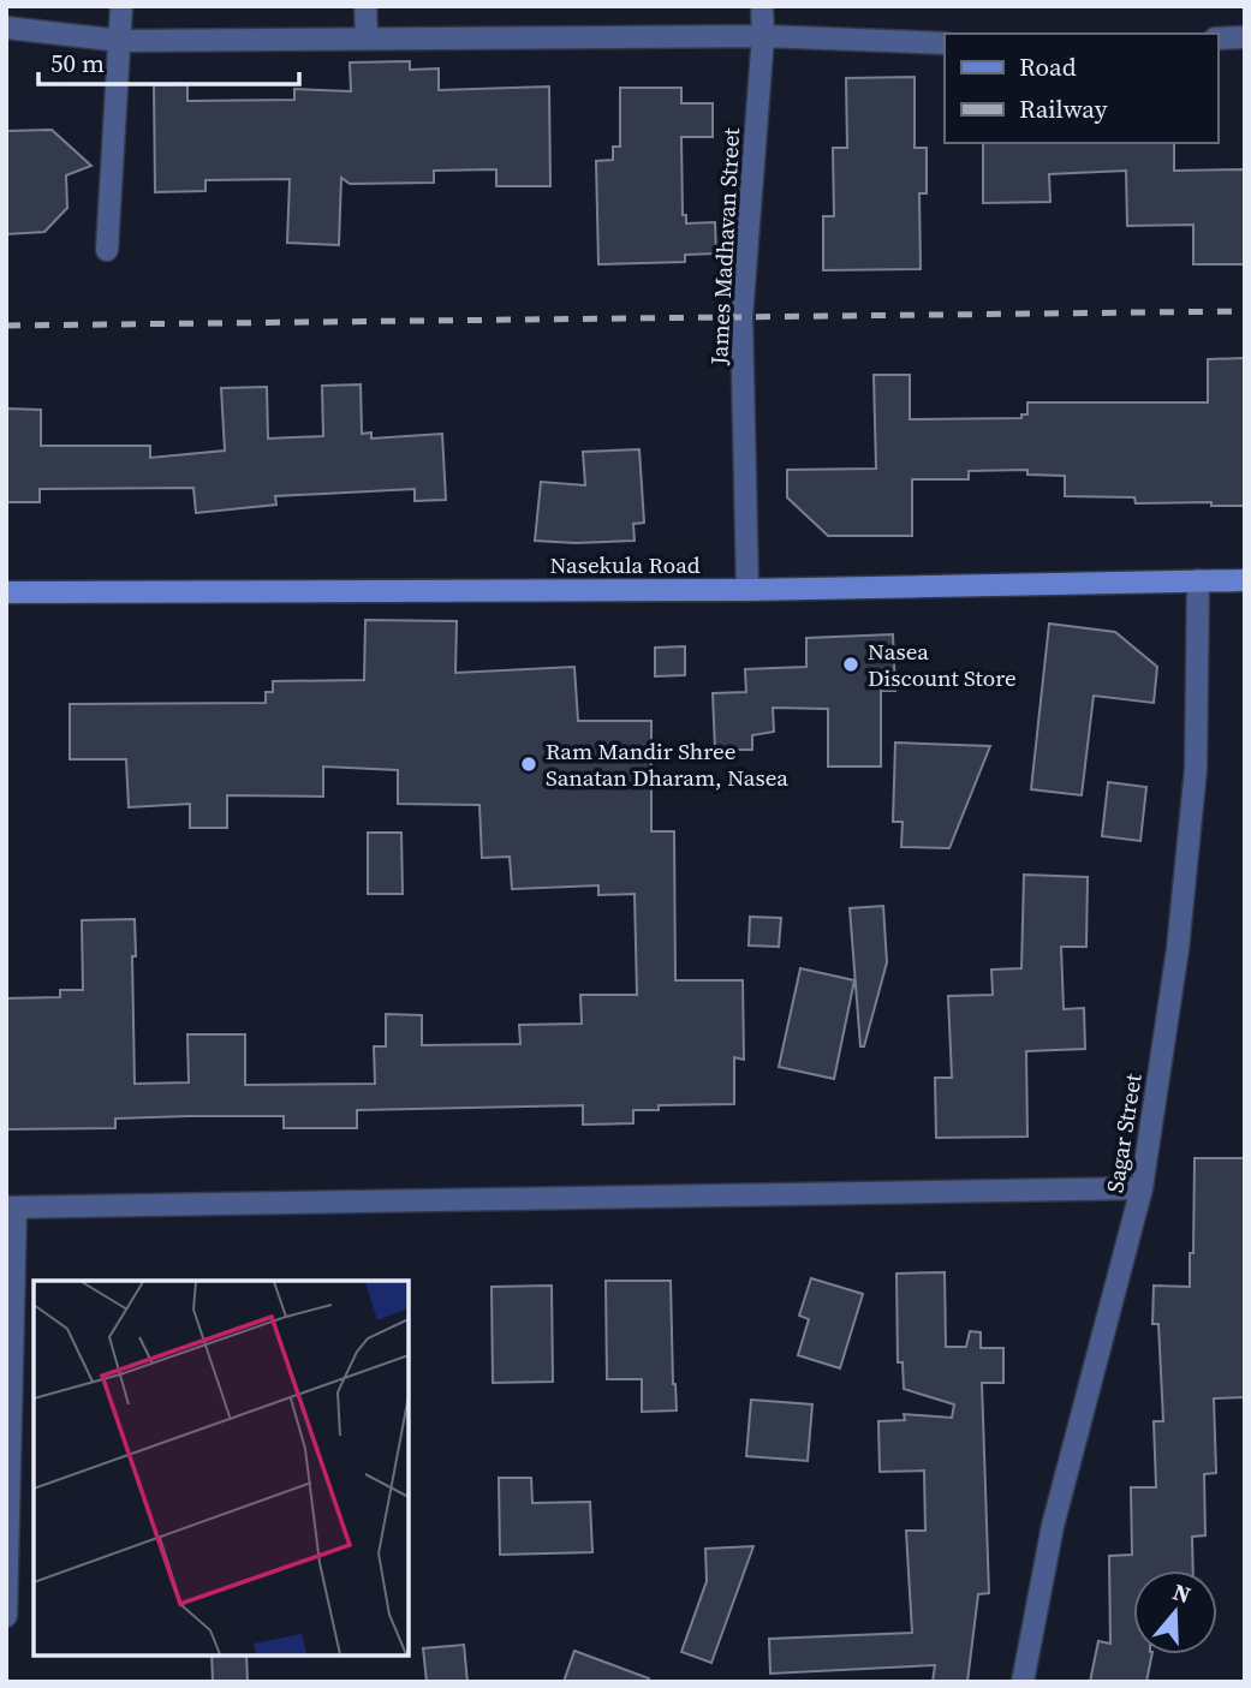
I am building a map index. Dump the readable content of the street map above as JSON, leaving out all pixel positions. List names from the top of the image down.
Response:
{
  "streets": {
    "main road": ["Nasekula Road"],
    "street": ["James Madhavan Street", "Sagar Street"]
  },
  "crossings": [
    ["James Madhavan Street", "Nasekula Road"],
    ["Nasekula Road", "Sagar Street"]
  ],
  "places": ["Nasea Discount Store", "Ram Mandir Shree Sanatan Dharam, Nasea"],
  "legend": ["Road", "Railway"],
  "scale_bar": "50 m",
  "north": "top"
}
